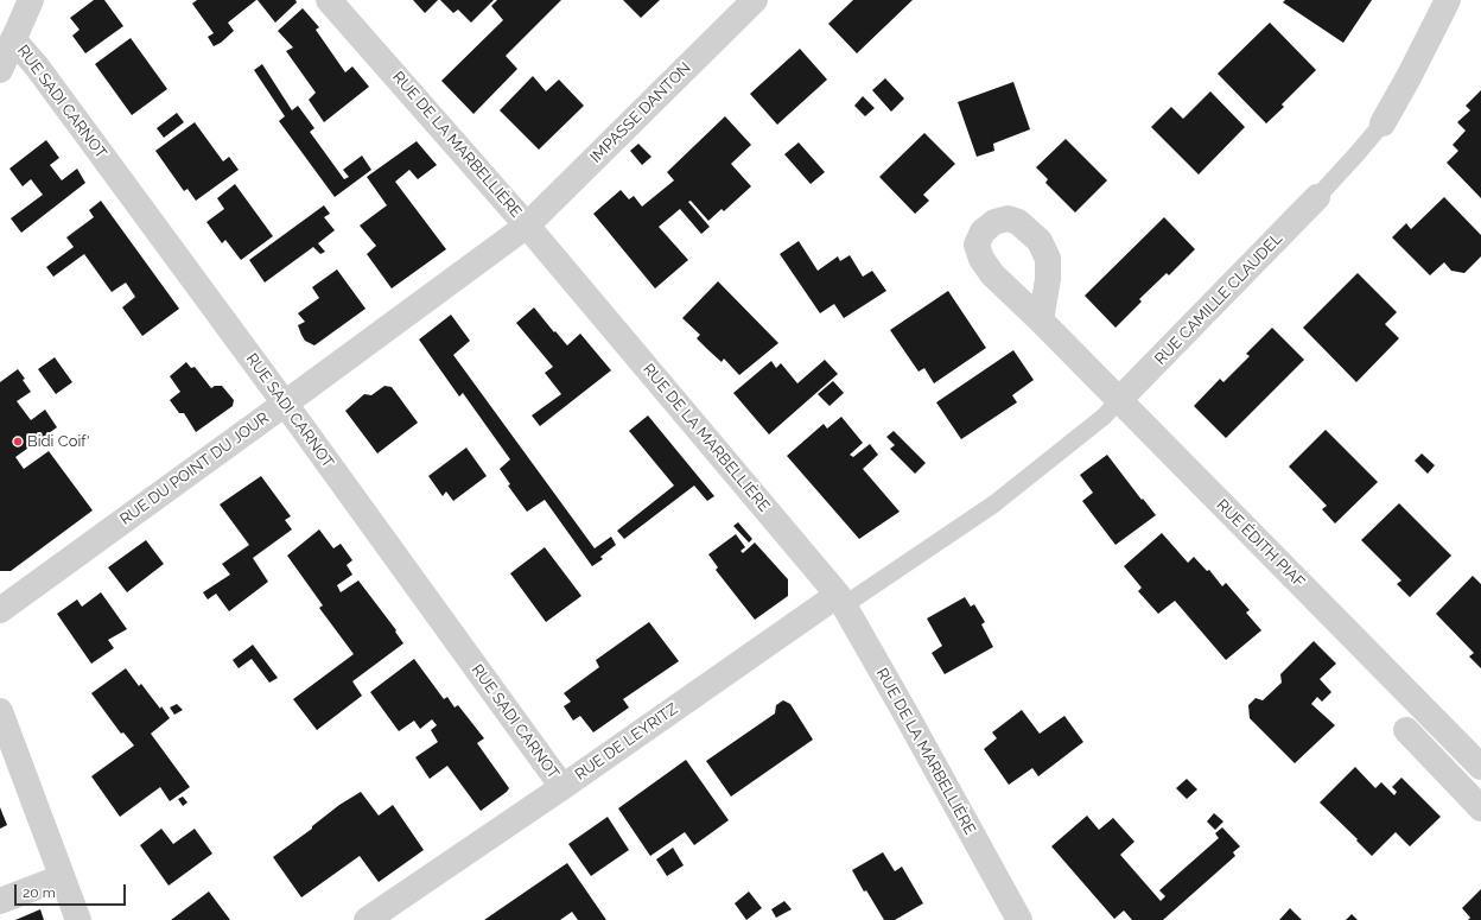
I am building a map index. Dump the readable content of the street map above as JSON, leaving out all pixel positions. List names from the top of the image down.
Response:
{
  "streets": {
    "street": [
      "RUE SADI CARNOT",
      "IMPASSE DANTON",
      "RUE DE LA MARBELLIÈRE",
      "RUE CAMILLE CLAUDEL",
      "RUE DU POINT DU JOUR",
      "RUE ÉDITH PIAF",
      "RUE DE LEYRITZ"
    ]
  },
  "crossings": [
    ["RUE SADI CARNOT", "RUE DU POINT DU JOUR"],
    ["RUE SADI CARNOT", "RUE DE LEYRITZ"],
    ["IMPASSE DANTON", "RUE DE LA MARBELLIÈRE"],
    ["IMPASSE DANTON", "RUE DU POINT DU JOUR"],
    ["RUE DE LA MARBELLIÈRE", "RUE DU POINT DU JOUR"],
    ["RUE DE LA MARBELLIÈRE", "RUE DE LEYRITZ"],
    ["RUE CAMILLE CLAUDEL", "RUE ÉDITH PIAF"]
  ],
  "places": ["Bidi Coif'"],
  "scale_bar": "20 m"
}
